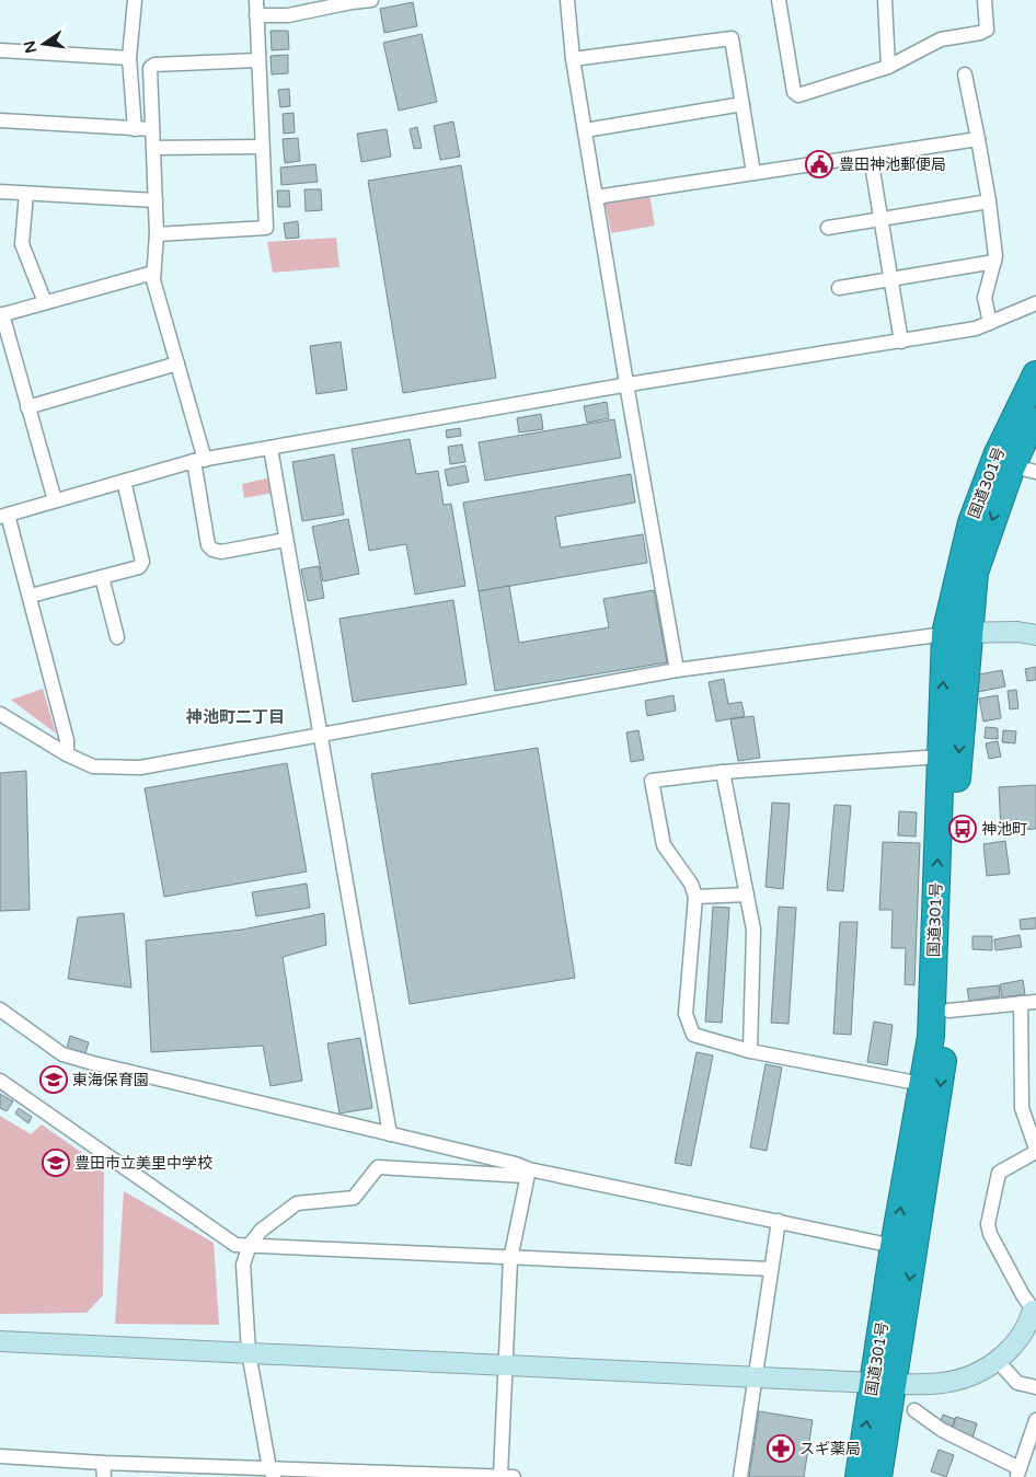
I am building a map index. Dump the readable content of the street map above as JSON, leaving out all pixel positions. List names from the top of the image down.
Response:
{
  "streets": {
    "highway": ["国道301号"]
  },
  "districts": ["神池町二丁目"],
  "places": {
    "public building": ["豊田神池郵便局"],
    "bus stop": ["神池町"],
    "school or university": ["東海保育園", "豊田市立美里中学校"],
    "pharmacy": ["スギ薬局"]
  },
  "north": "left"
}
